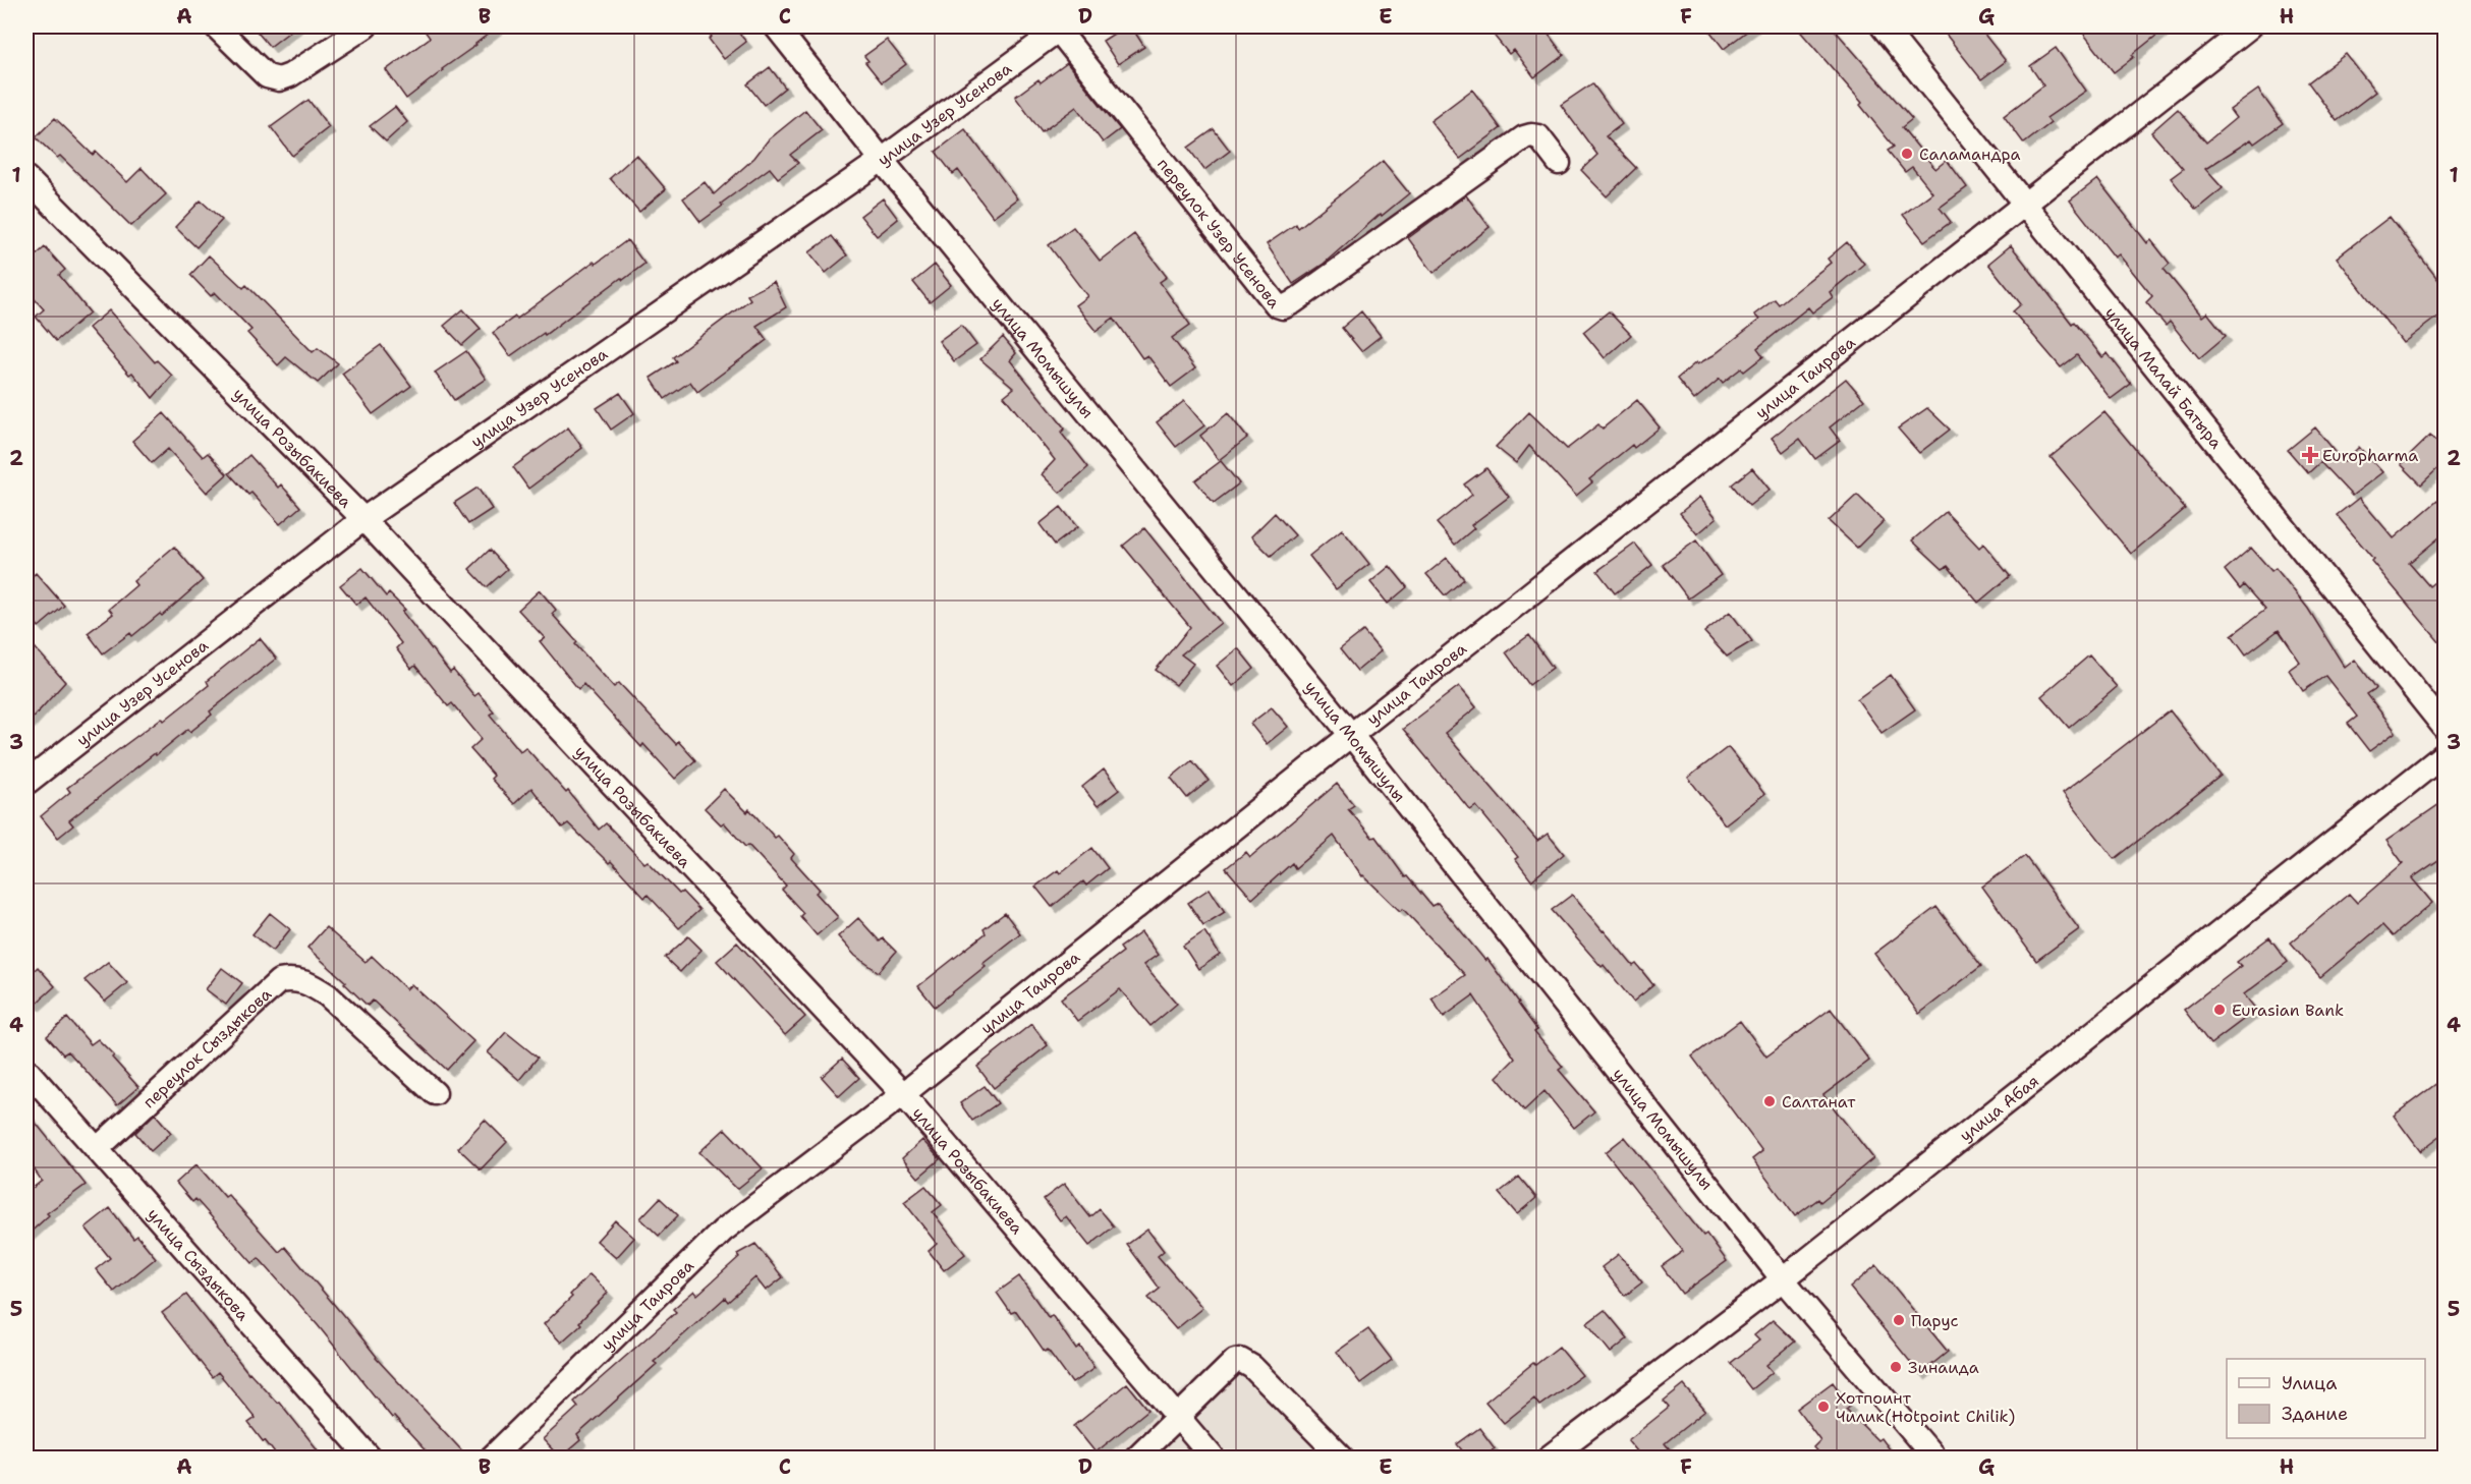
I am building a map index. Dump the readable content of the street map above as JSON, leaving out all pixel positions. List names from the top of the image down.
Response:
{
  "streets": {
    "street": [
      "улица Узер Усенова",
      "переулок Узер Усенова",
      "улица Момышулы",
      "улица Таирова",
      "улица Малай Батыра",
      "улица Розыбакиева",
      "переулок Сыздыкова",
      "улица Абая",
      "улица Сыздыкова"
    ]
  },
  "crossings": [
    ["улица Узер Усенова", "переулок Узер Усенова"],
    ["улица Узер Усенова", "улица Момышулы"],
    ["улица Узер Усенова", "улица Розыбакиева"],
    ["улица Момышулы", "улица Таирова"],
    ["улица Момышулы", "улица Абая"],
    ["улица Таирова", "улица Малай Батыра"],
    ["улица Таирова", "улица Розыбакиева"],
    ["переулок Сыздыкова", "улица Сыздыкова"]
  ],
  "places": {
    "other": [
      "Саламандра",
      "Eurasian Bank",
      "Салтанат",
      "Парус",
      "Зинаида",
      "Хотпоинт Чилик(Hotpoint Chilik)"
    ],
    "health": ["Europharma"]
  },
  "legend": ["Улица", "Здание"],
  "grid": {
    "columns": [
      "A",
      "B",
      "C",
      "D",
      "E",
      "F",
      "G",
      "H"
    ],
    "rows": [
      "1",
      "2",
      "3",
      "4",
      "5"
    ]
  }
}
